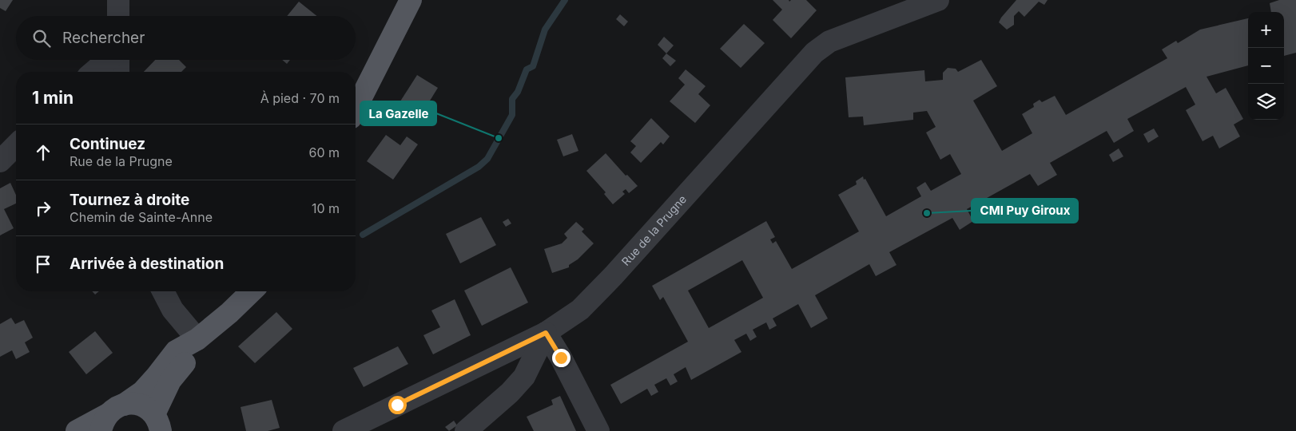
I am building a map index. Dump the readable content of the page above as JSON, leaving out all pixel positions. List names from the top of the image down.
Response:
{
  "streets": {
    "street": ["Rue de la Prugne"]
  },
  "places": ["La Gazelle", "CMI Puy Giroux"],
  "page": {
    "map_buttons": ["+", "−"],
    "search": "Rechercher",
    "heading": ["1 min", "À pied · 70 m"],
    "list": [
      ["Continuez", "Rue de la Prugne", "60 m"],
      ["Tournez à droite", "Chemin de Sainte-Anne", "10 m"],
      "Arrivée à destination"
    ]
  }
}
